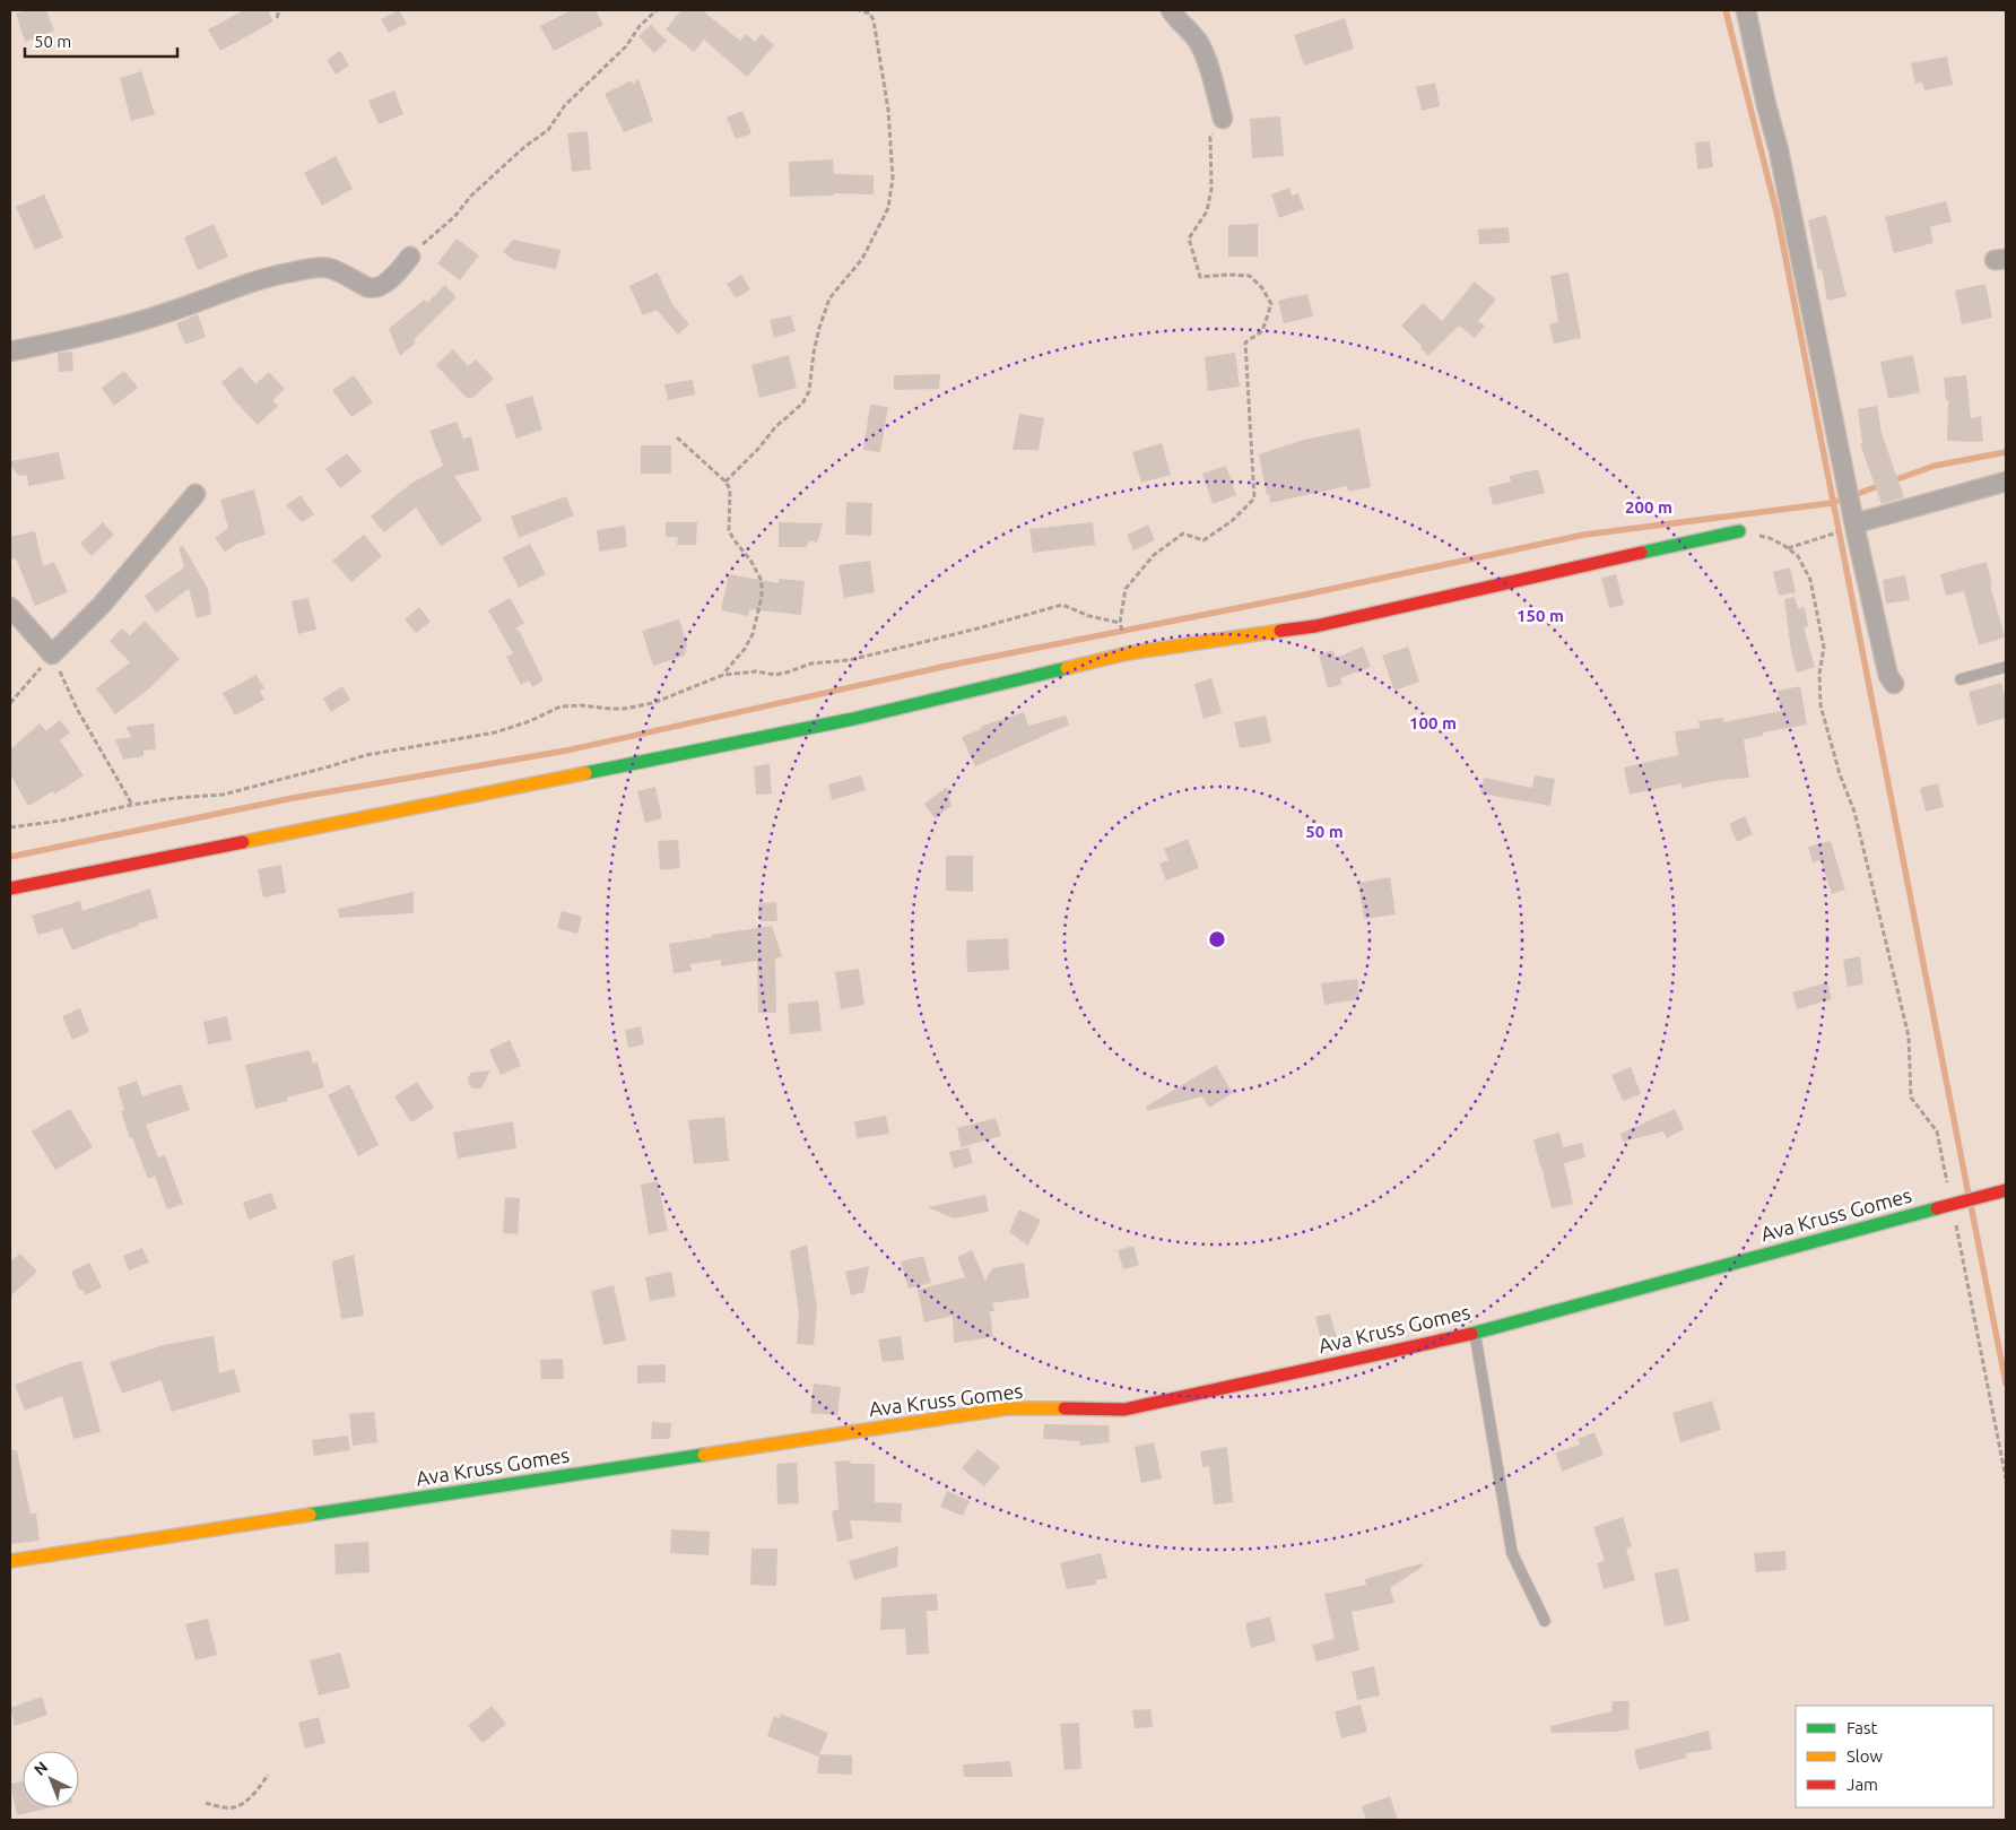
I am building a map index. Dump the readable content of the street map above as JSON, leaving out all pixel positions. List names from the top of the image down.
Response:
{
  "streets": {
    "street": ["Ava Kruss Gomes"]
  },
  "legend": ["Fast", "Slow", "Jam"],
  "scale_bar": "50 m",
  "north": "top left",
  "rings": [
    "200 m",
    "150 m",
    "100 m",
    "50 m"
  ]
}
